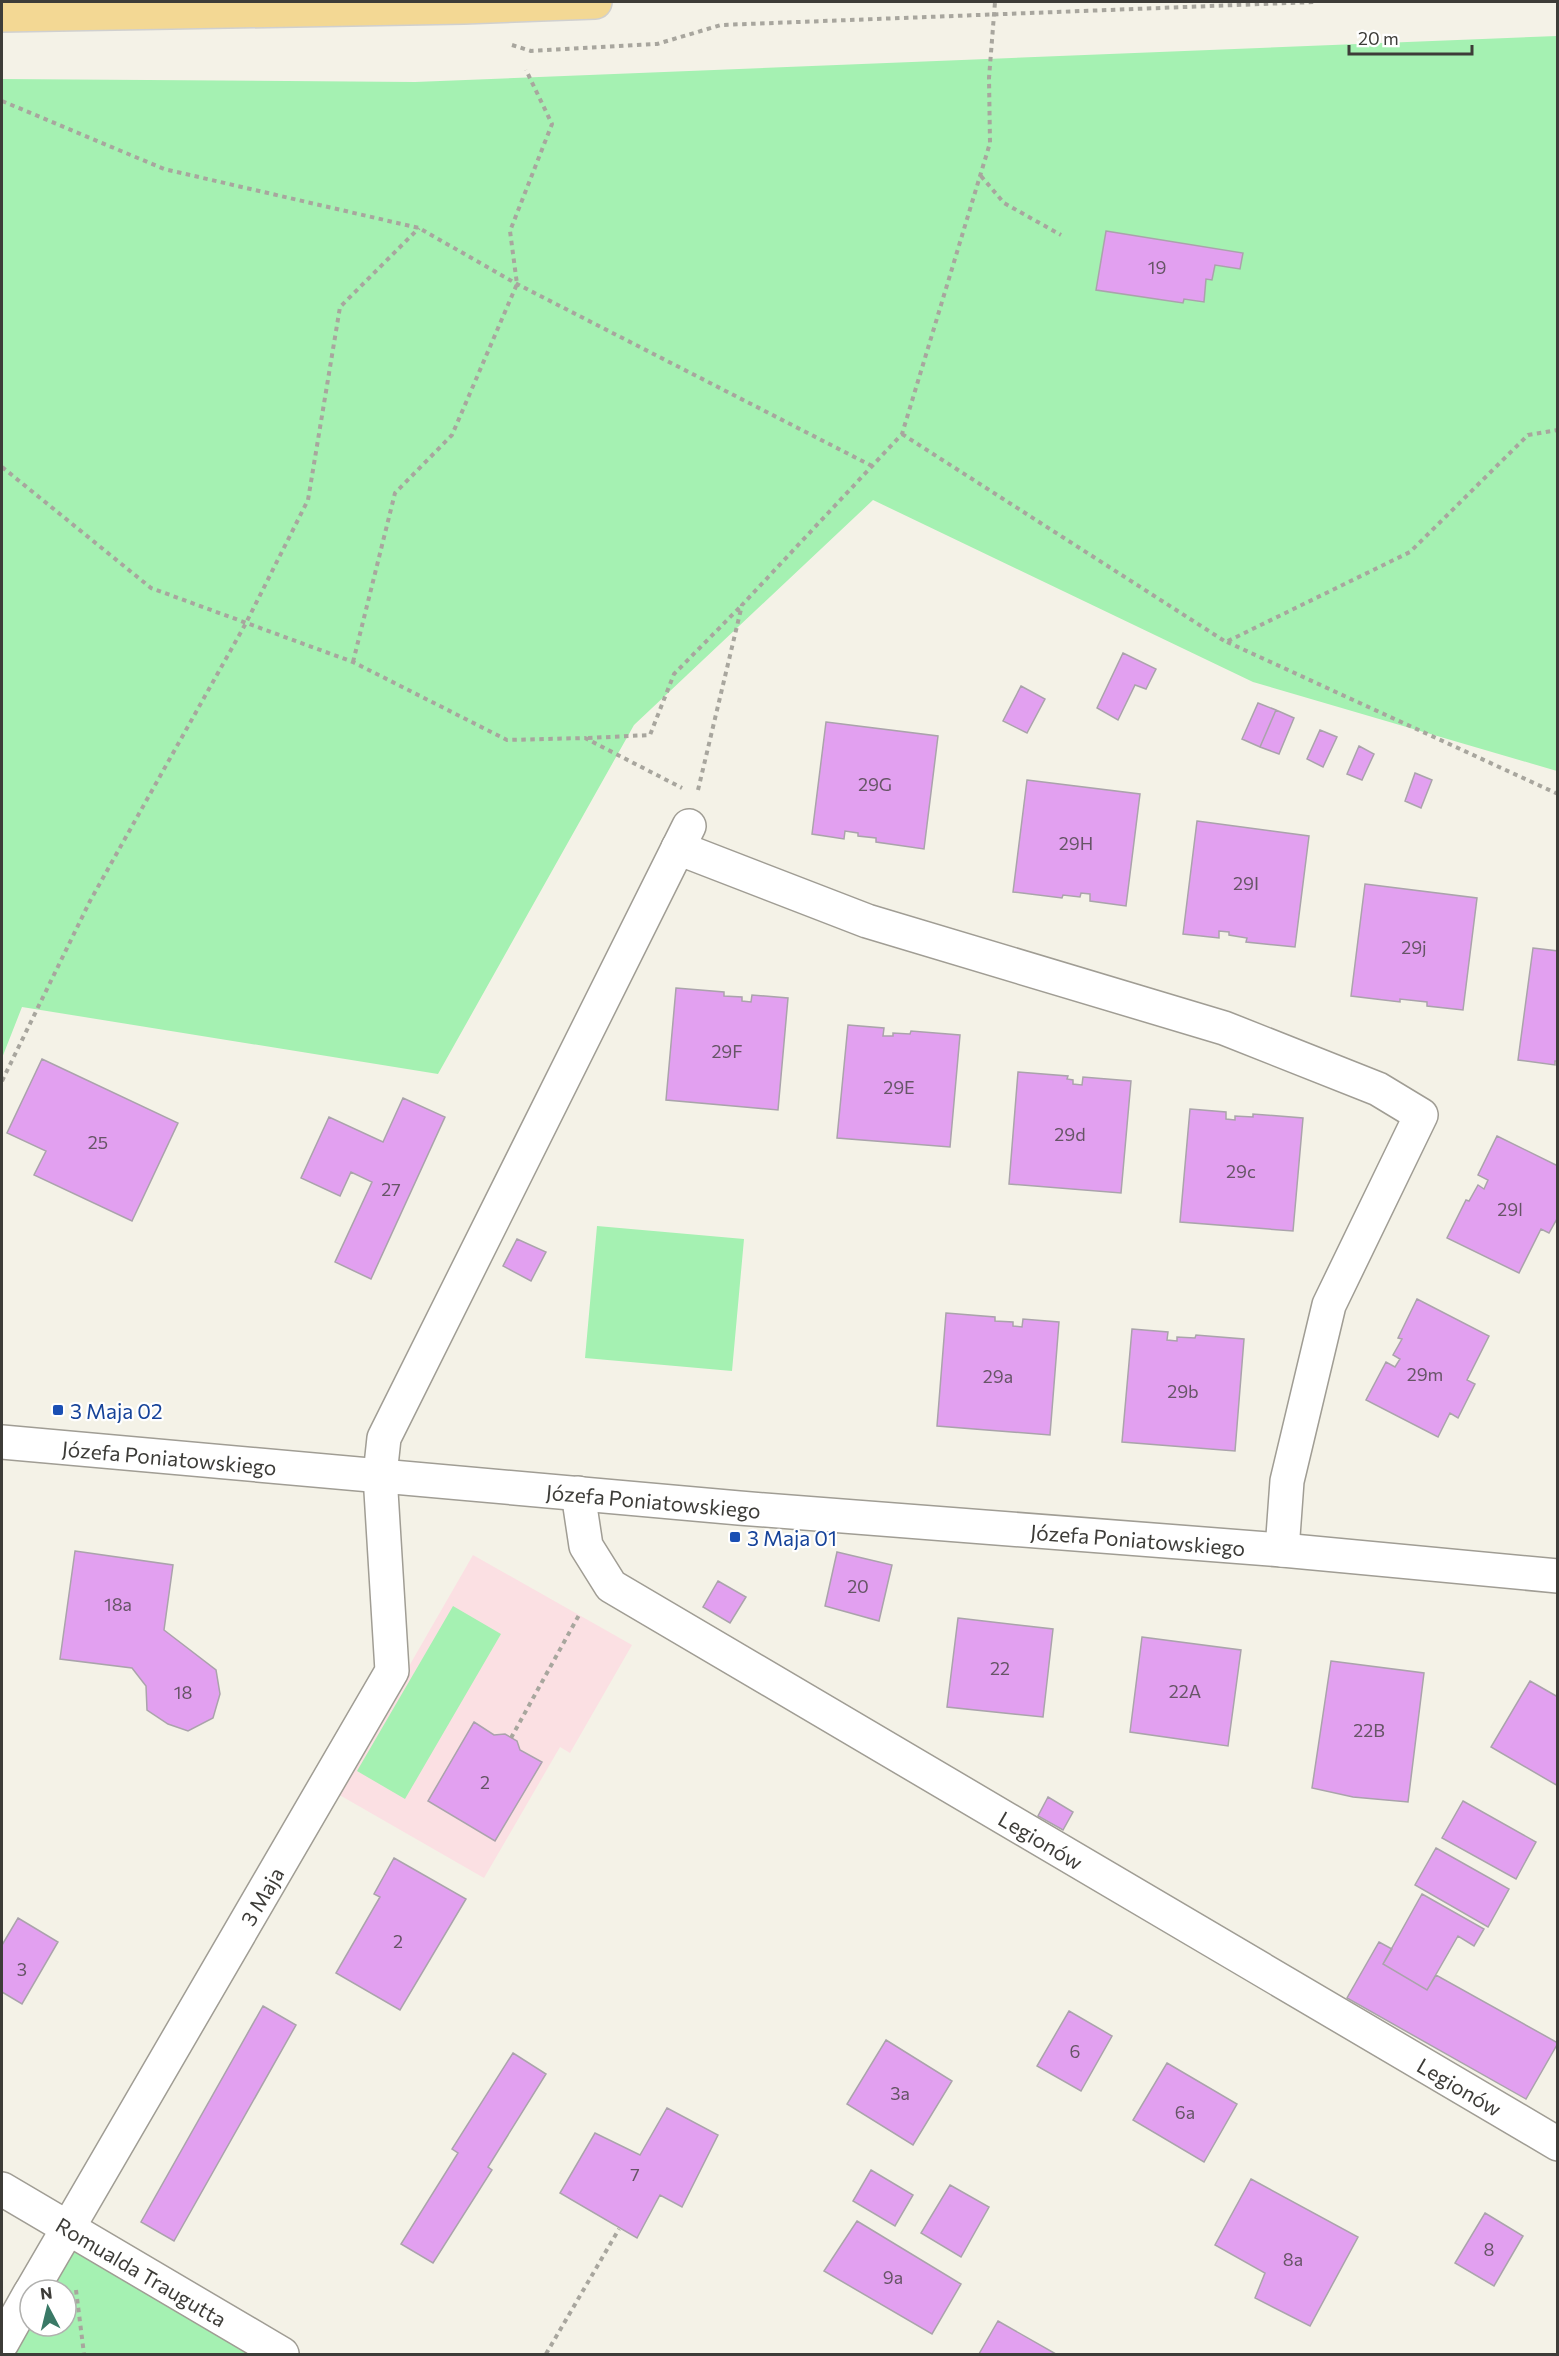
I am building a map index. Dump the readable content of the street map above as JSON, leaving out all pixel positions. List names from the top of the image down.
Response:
{
  "streets": {
    "street": [
      "Józefa Poniatowskiego",
      "Legionów",
      "3 Maja",
      "Romualda Traugutta"
    ]
  },
  "crossings": [
    ["Józefa Poniatowskiego", "Legionów"],
    ["Józefa Poniatowskiego", "3 Maja"],
    ["3 Maja", "Romualda Traugutta"]
  ],
  "places": {
    "transit": ["3 Maja 02", "3 Maja 01"]
  },
  "house_numbers": [
    "19",
    "29G",
    "29H",
    "29I",
    "29j",
    "29F",
    "29E",
    "29d",
    "25",
    "29c",
    "27",
    "29l",
    "29m",
    "29a",
    "29b",
    "20",
    "18a",
    "22",
    "22A",
    "18",
    "22B",
    "2",
    "2",
    "3",
    "6",
    "3a",
    "6a",
    "7",
    "8",
    "8a",
    "9a"
  ],
  "scale_bar": "20 m",
  "north": "top"
}
